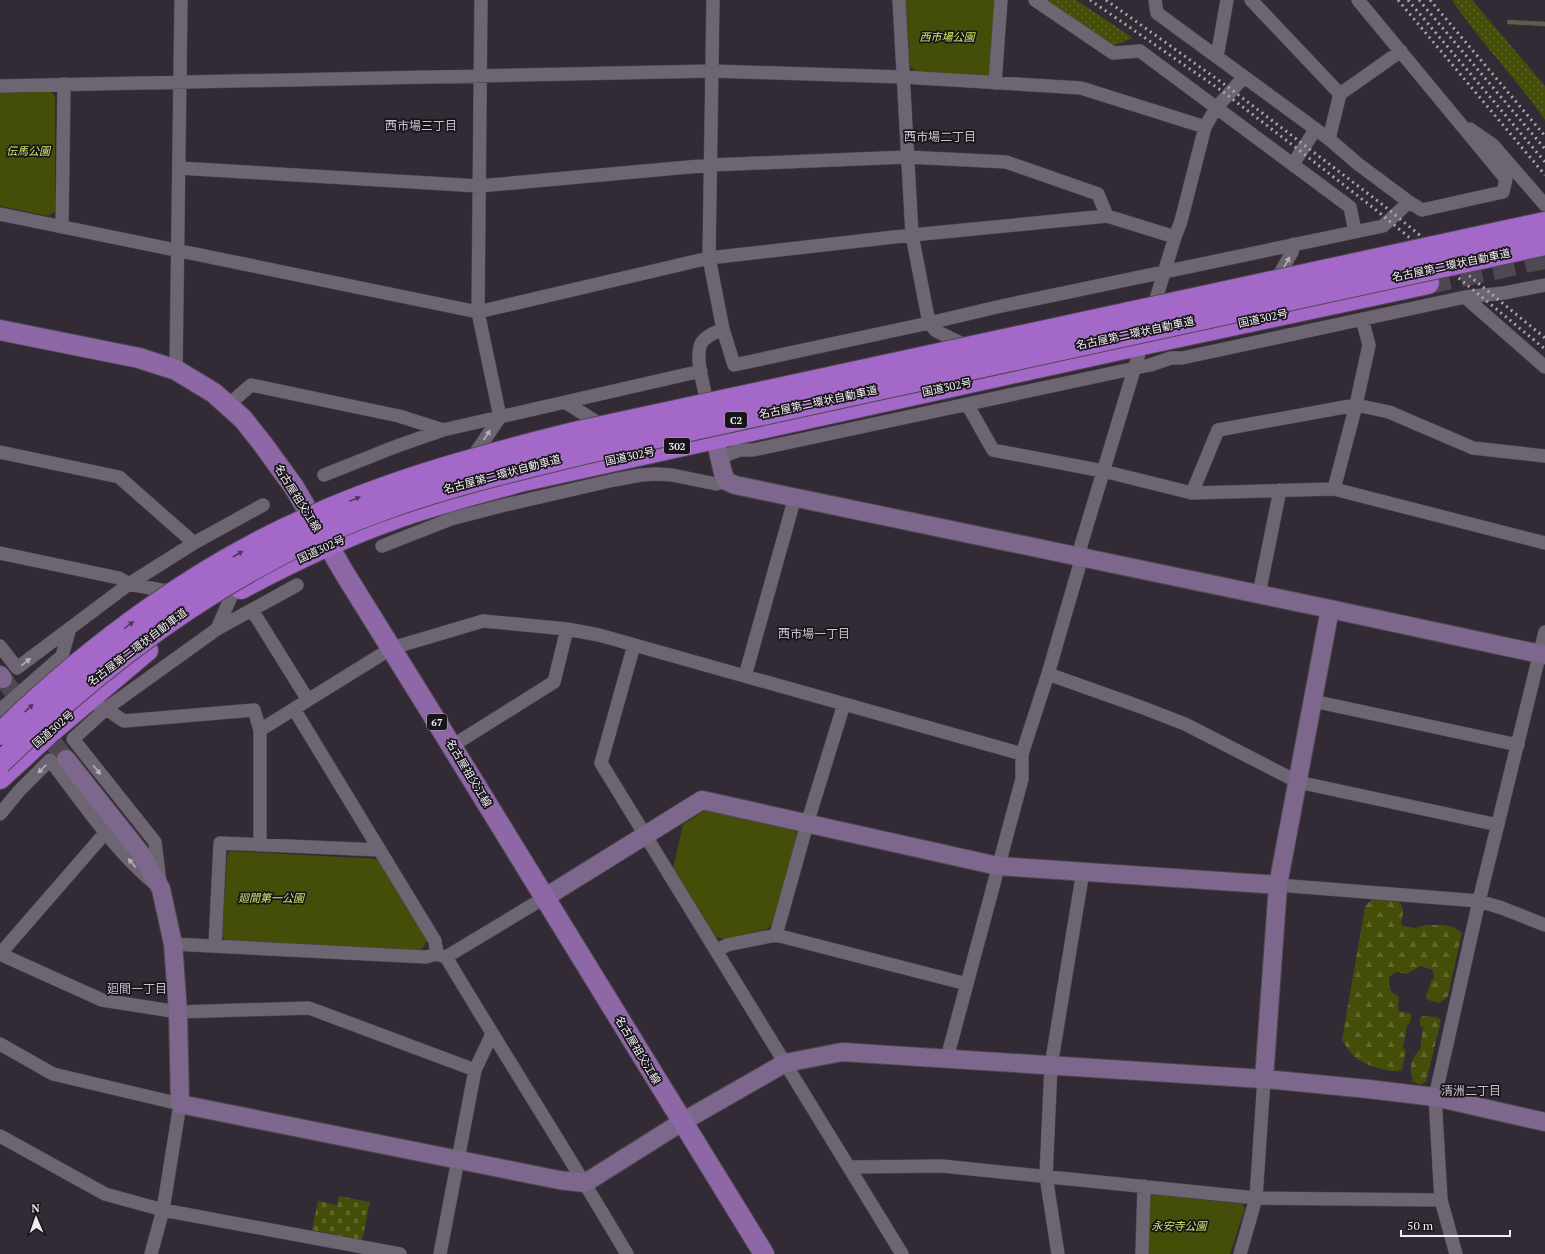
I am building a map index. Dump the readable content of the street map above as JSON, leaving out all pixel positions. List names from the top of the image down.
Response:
{
  "streets": {
    "highway": [
      "名古屋第二環状自動車道",
      "国道302号",
      "C2",
      "302"
    ],
    "main road": ["名古屋祖父江線", "67"]
  },
  "crossings": [
    ["名古屋第二環状自動車道", "国道302号"],
    ["国道302号", "名古屋祖父江線"]
  ],
  "districts": [
    "西市場三丁目",
    "西市場二丁目",
    "西市場一丁目",
    "廻間一丁目",
    "清洲二丁目"
  ],
  "parks": [
    "西市場公園",
    "伝馬公園",
    "廻間第一公園",
    "永安寺公園"
  ],
  "scale_bar": "50 m",
  "north": "top"
}
